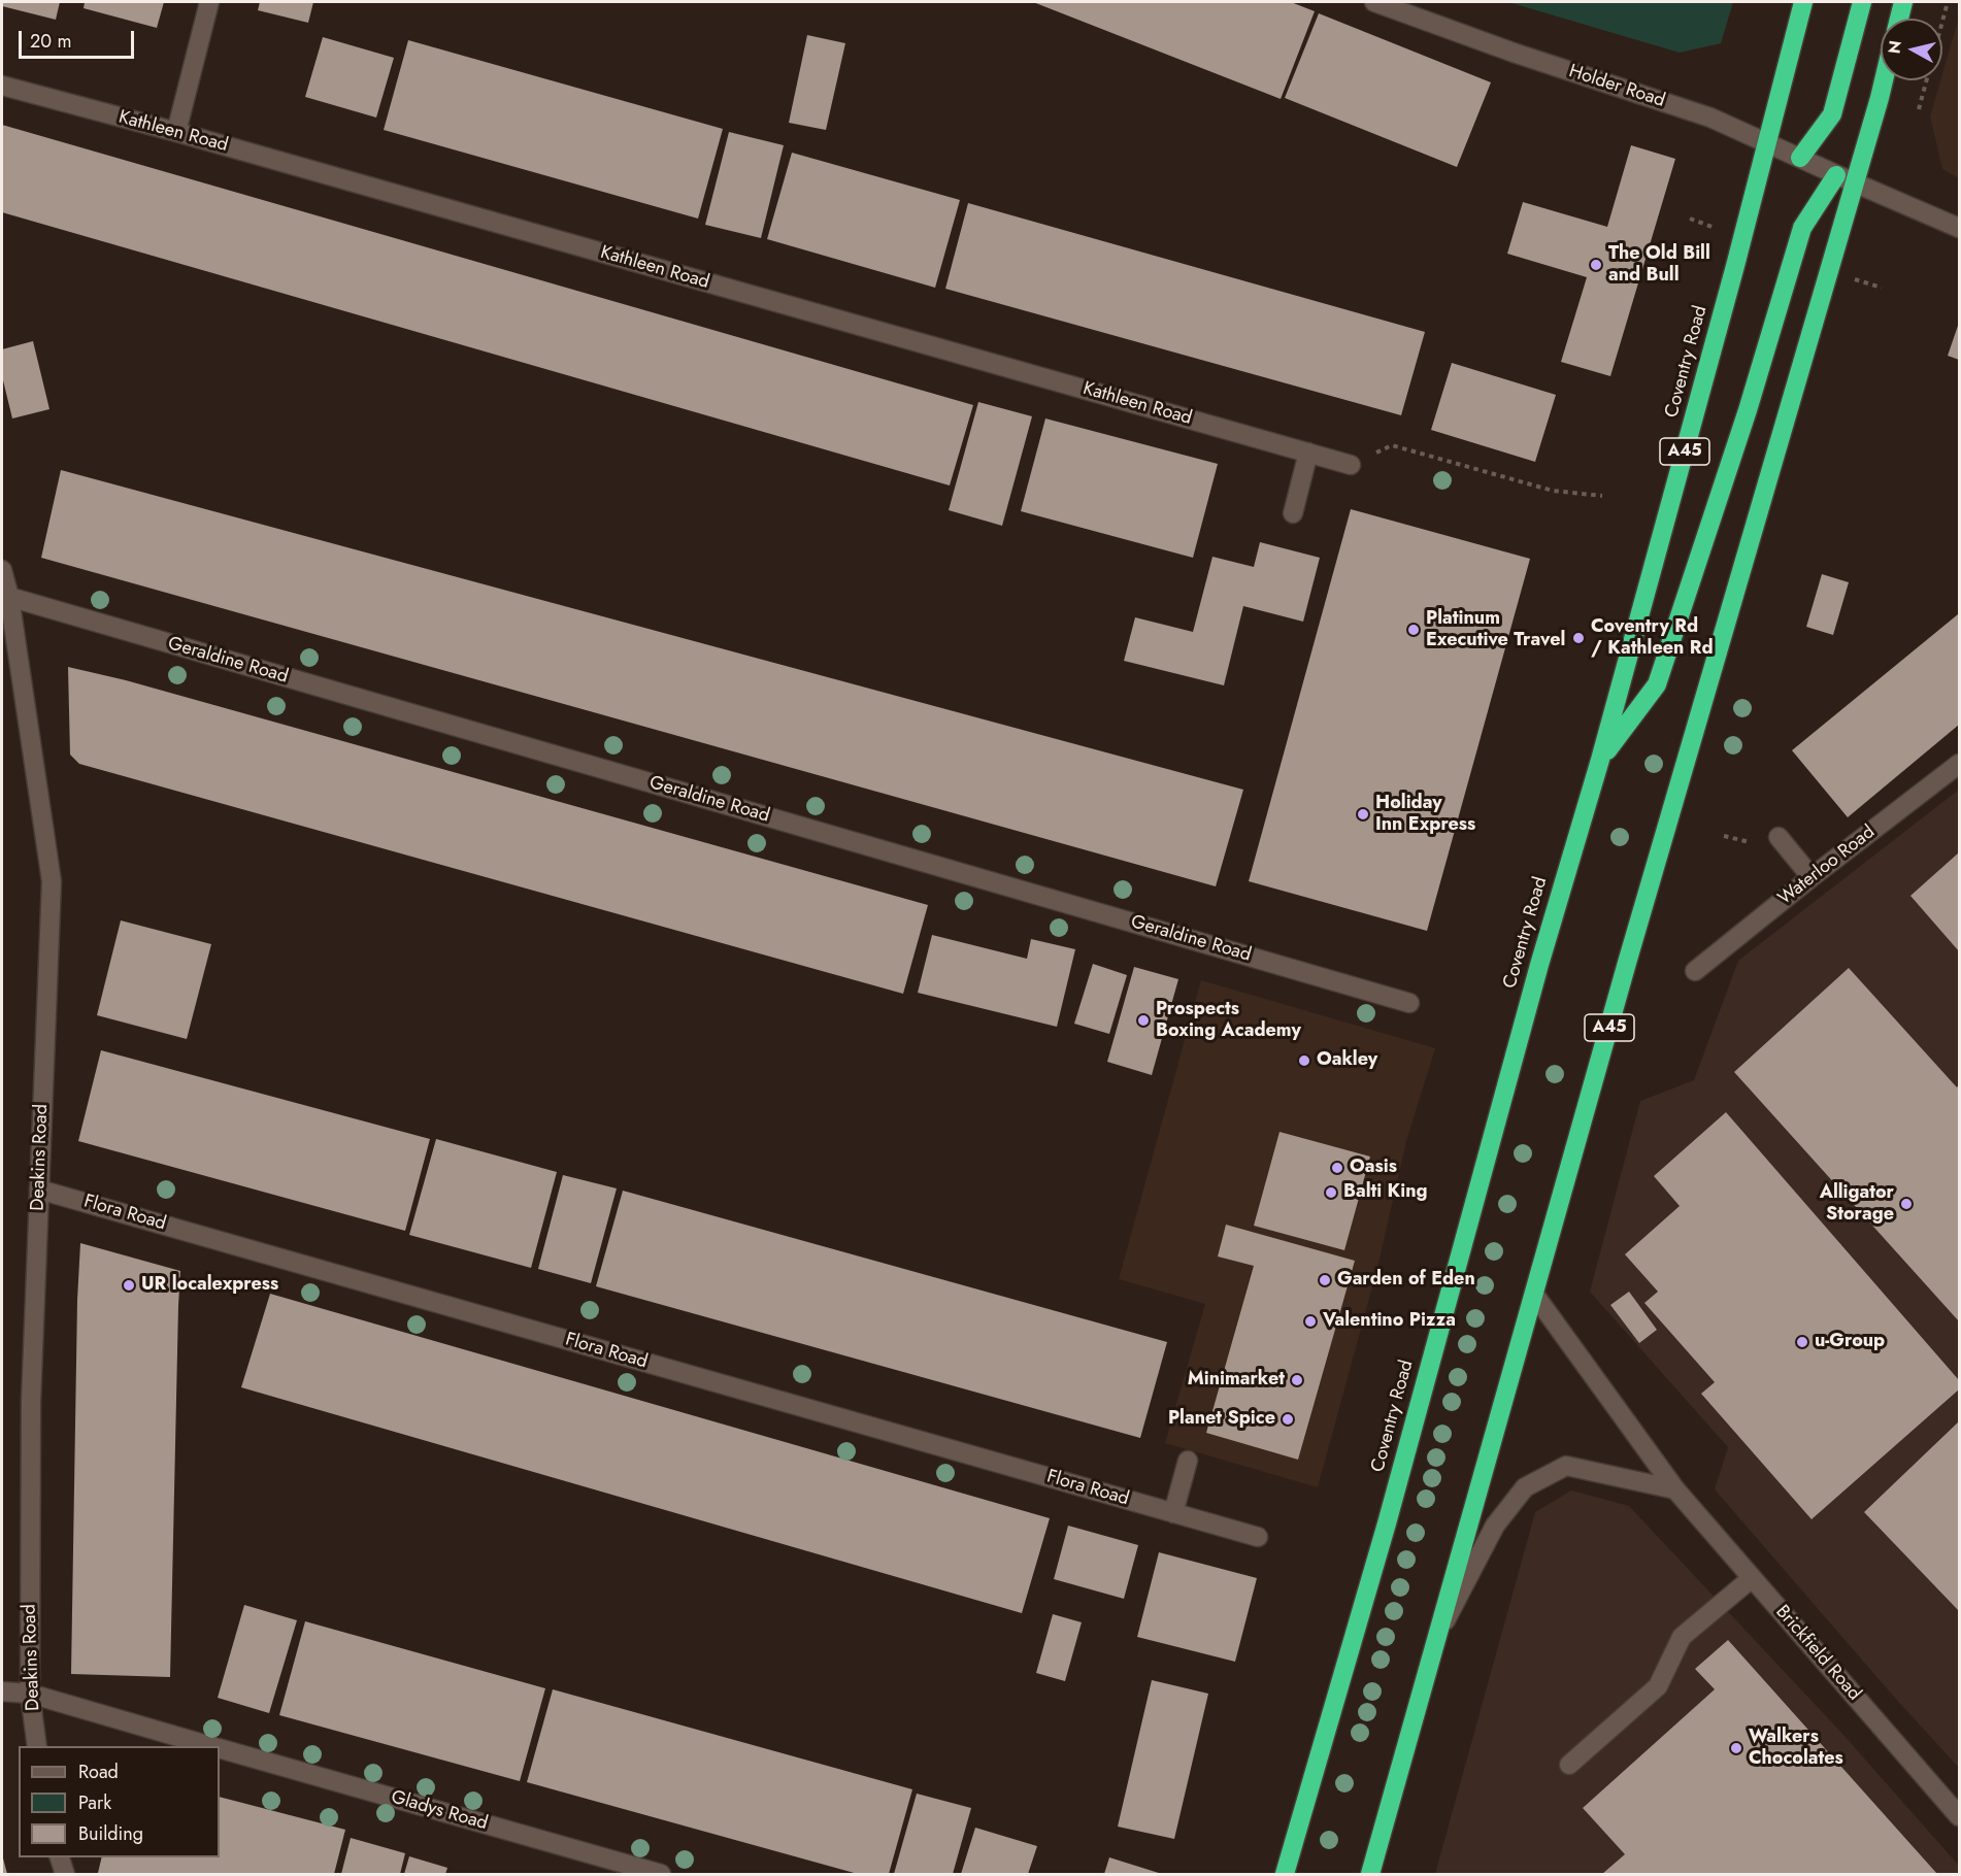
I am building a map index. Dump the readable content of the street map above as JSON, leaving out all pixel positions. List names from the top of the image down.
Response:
{
  "streets": {
    "highway": ["Coventry Road", "A45"],
    "street": [
      "Holder Road",
      "Kathleen Road",
      "Geraldine Road",
      "Waterloo Road",
      "Deakins Road",
      "Flora Road",
      "Brickfield Road",
      "Gladys Road"
    ]
  },
  "crossings": [
    ["Holder Road", "Coventry Road"],
    ["Holder Road", "A45"],
    ["A45", "Brickfield Road"],
    ["Geraldine Road", "Deakins Road"],
    ["Deakins Road", "Flora Road"],
    ["Deakins Road", "Gladys Road"]
  ],
  "places": [
    "The Old Bill and Bull",
    "Platinum Executive Travel",
    "Coventry Rd / Kathleen Rd",
    "Holiday Inn Express",
    "Prospects Boxing Academy",
    "Oakley",
    "Oasis",
    "Balti King",
    "Alligator Storage",
    "Garden of Eden",
    "UR localexpress",
    "Valentino Pizza",
    "u-Group",
    "Minimarket",
    "Planet Spice",
    "Walkers Chocolates"
  ],
  "legend": ["Road", "Park", "Building"],
  "scale_bar": "20 m",
  "north": "left"
}
